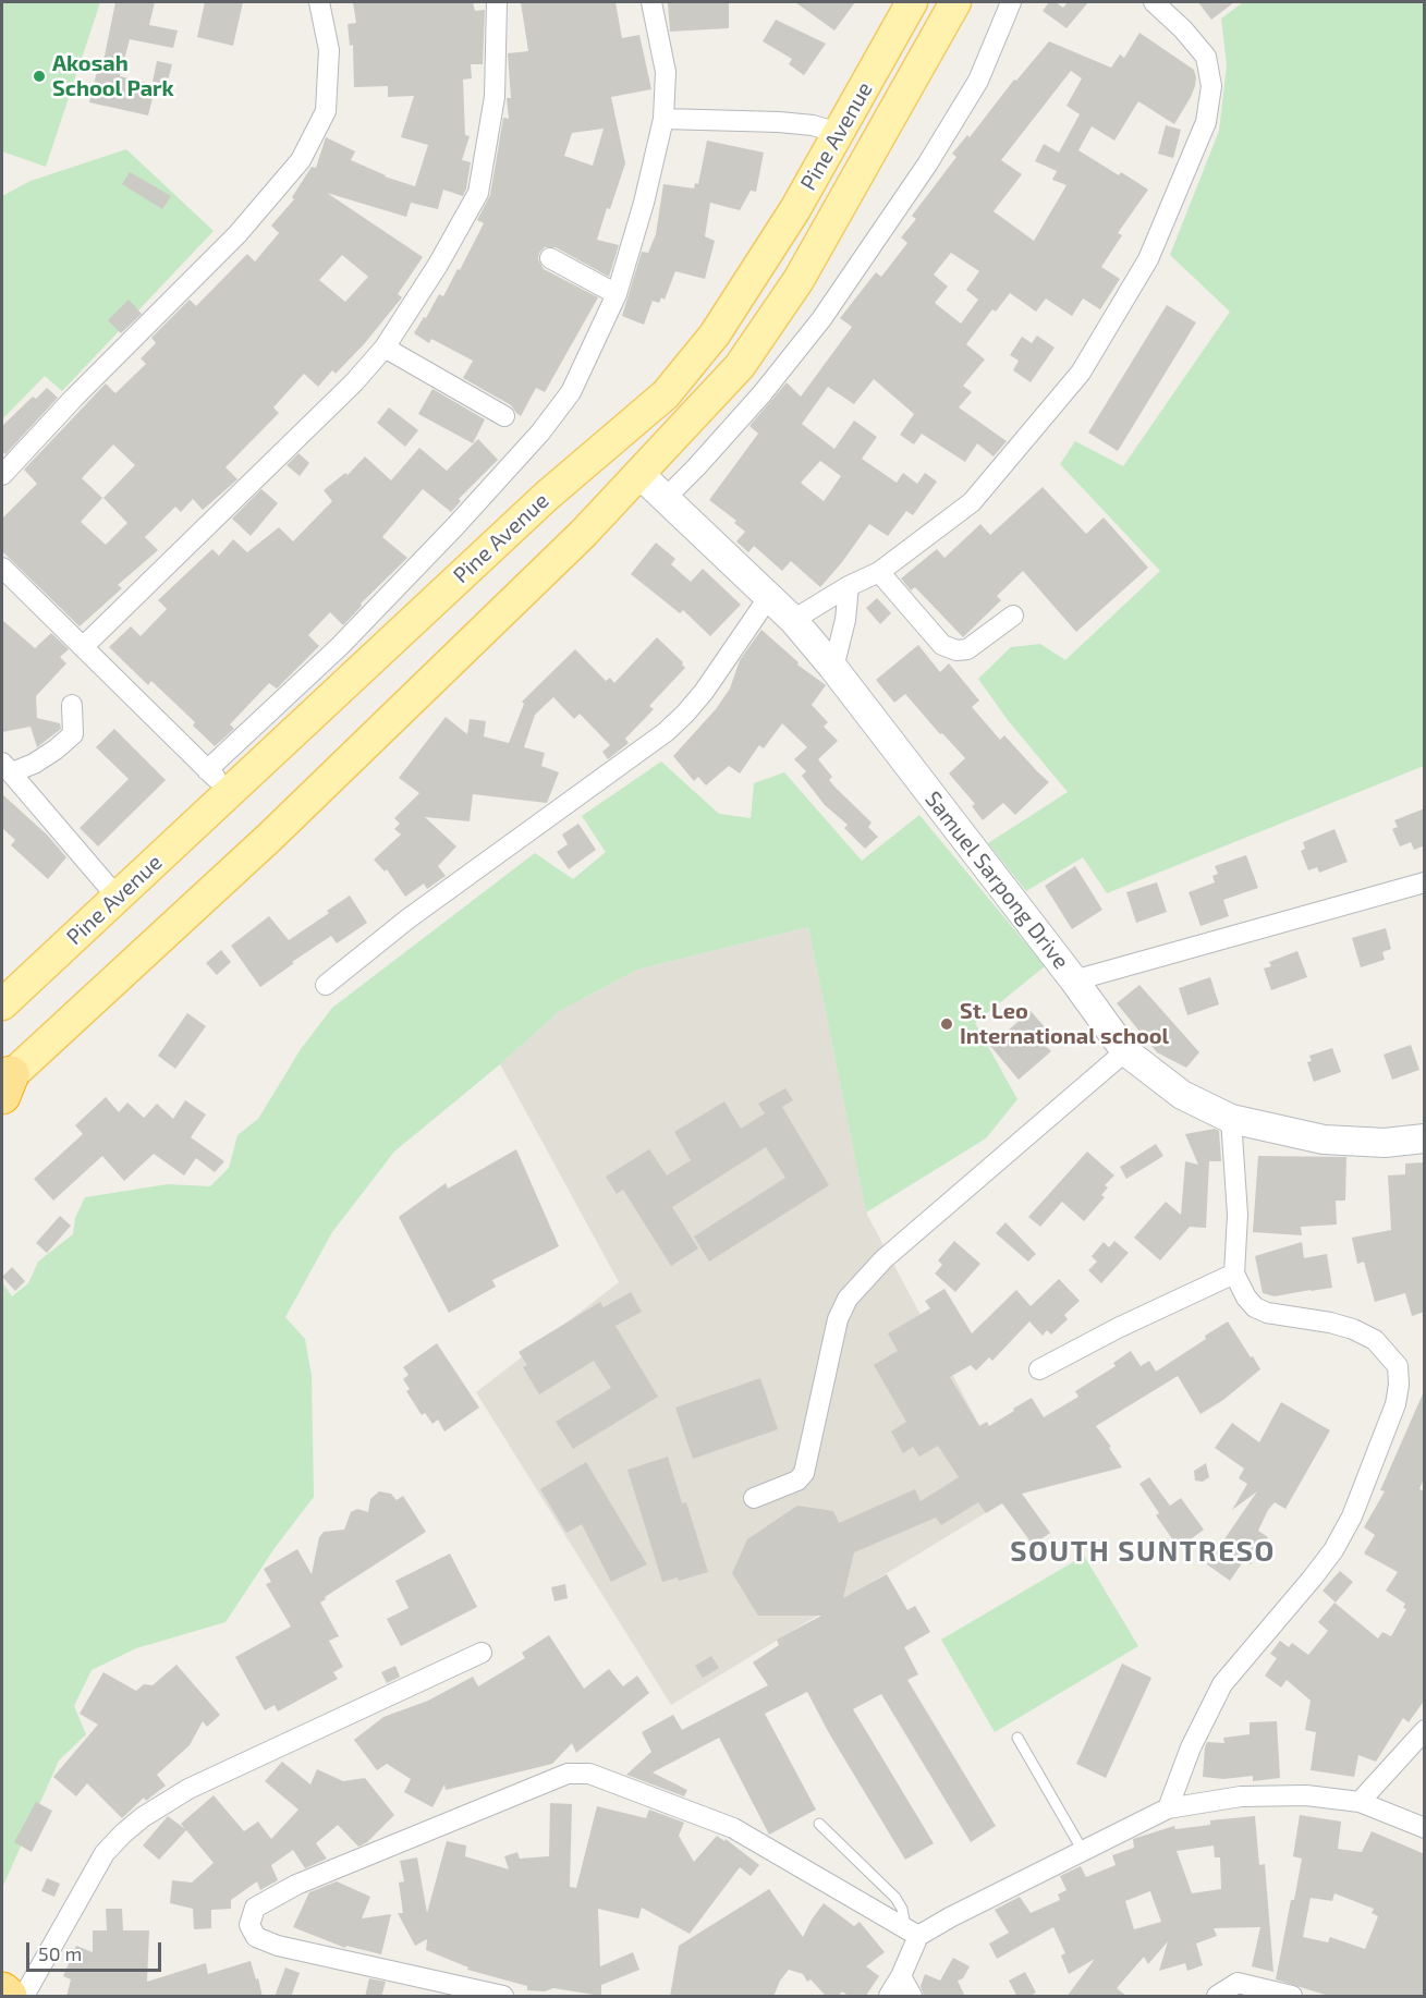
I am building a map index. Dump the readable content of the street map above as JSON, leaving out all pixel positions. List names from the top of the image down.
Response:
{
  "streets": {
    "main road": ["Pine Avenue"],
    "street": ["Samuel Sarpong Drive"]
  },
  "districts": ["SOUTH SUNTRESO"],
  "places": ["Akosah School Park", "St. Leo International school"],
  "scale_bar": "50 m"
}
